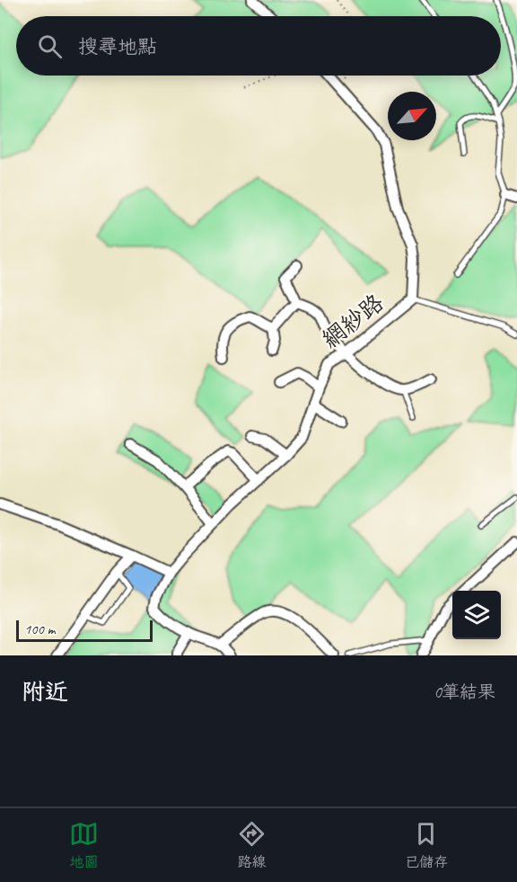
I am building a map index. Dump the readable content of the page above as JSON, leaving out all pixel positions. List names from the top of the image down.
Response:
{
  "streets": {
    "street": ["網紗路"]
  },
  "scale_bar": "100 m",
  "north": "top right",
  "page": {
    "search": "搜尋地點",
    "scale": "100 m",
    "heading": ["附近", "0筆結果"],
    "nav": ["地圖", "路線", "已儲存"]
  }
}
